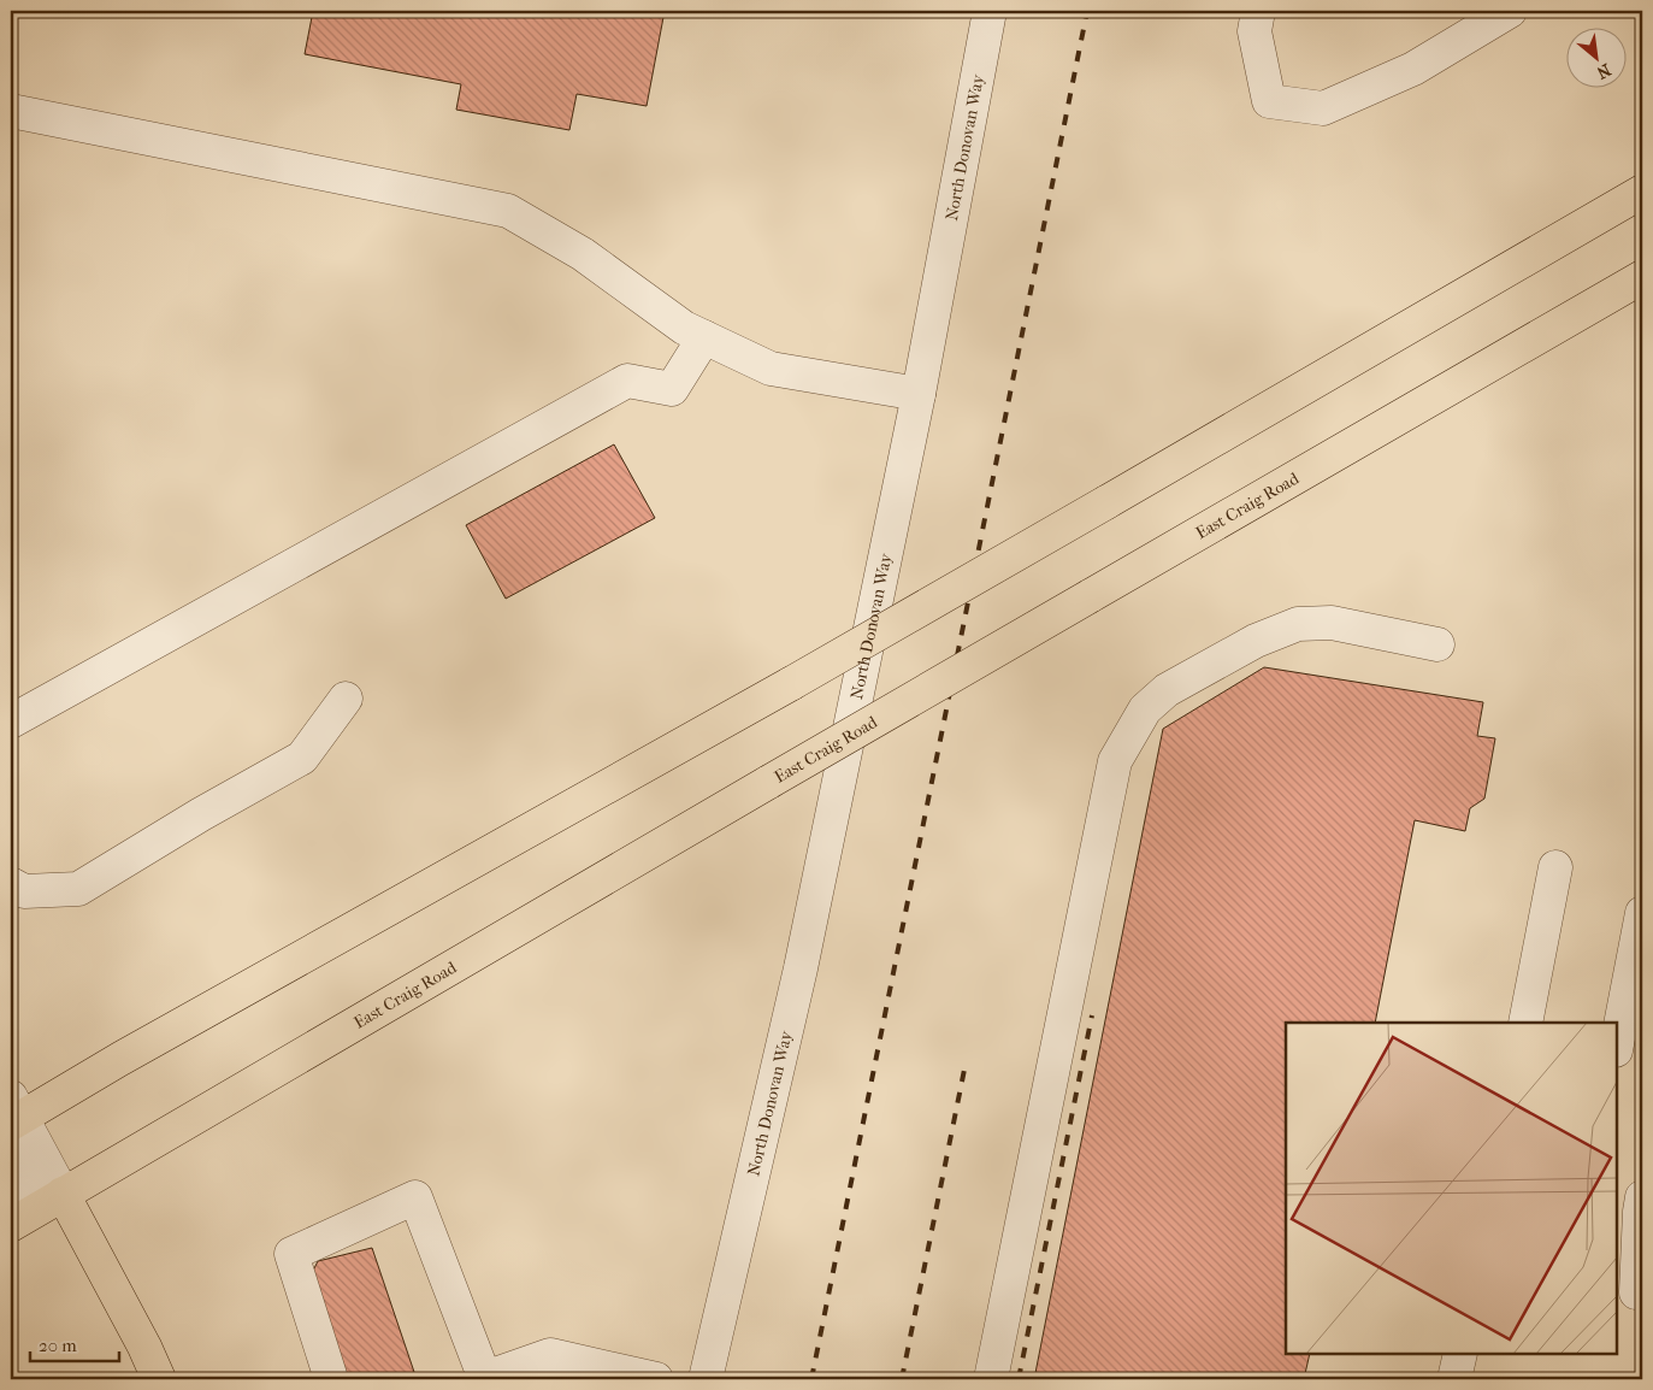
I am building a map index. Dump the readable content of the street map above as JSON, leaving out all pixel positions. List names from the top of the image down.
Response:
{
  "streets": {
    "main road": ["East Craig Road"],
    "street": ["North Donovan Way"]
  },
  "scale_bar": "20 m",
  "north": "bottom right"
}
